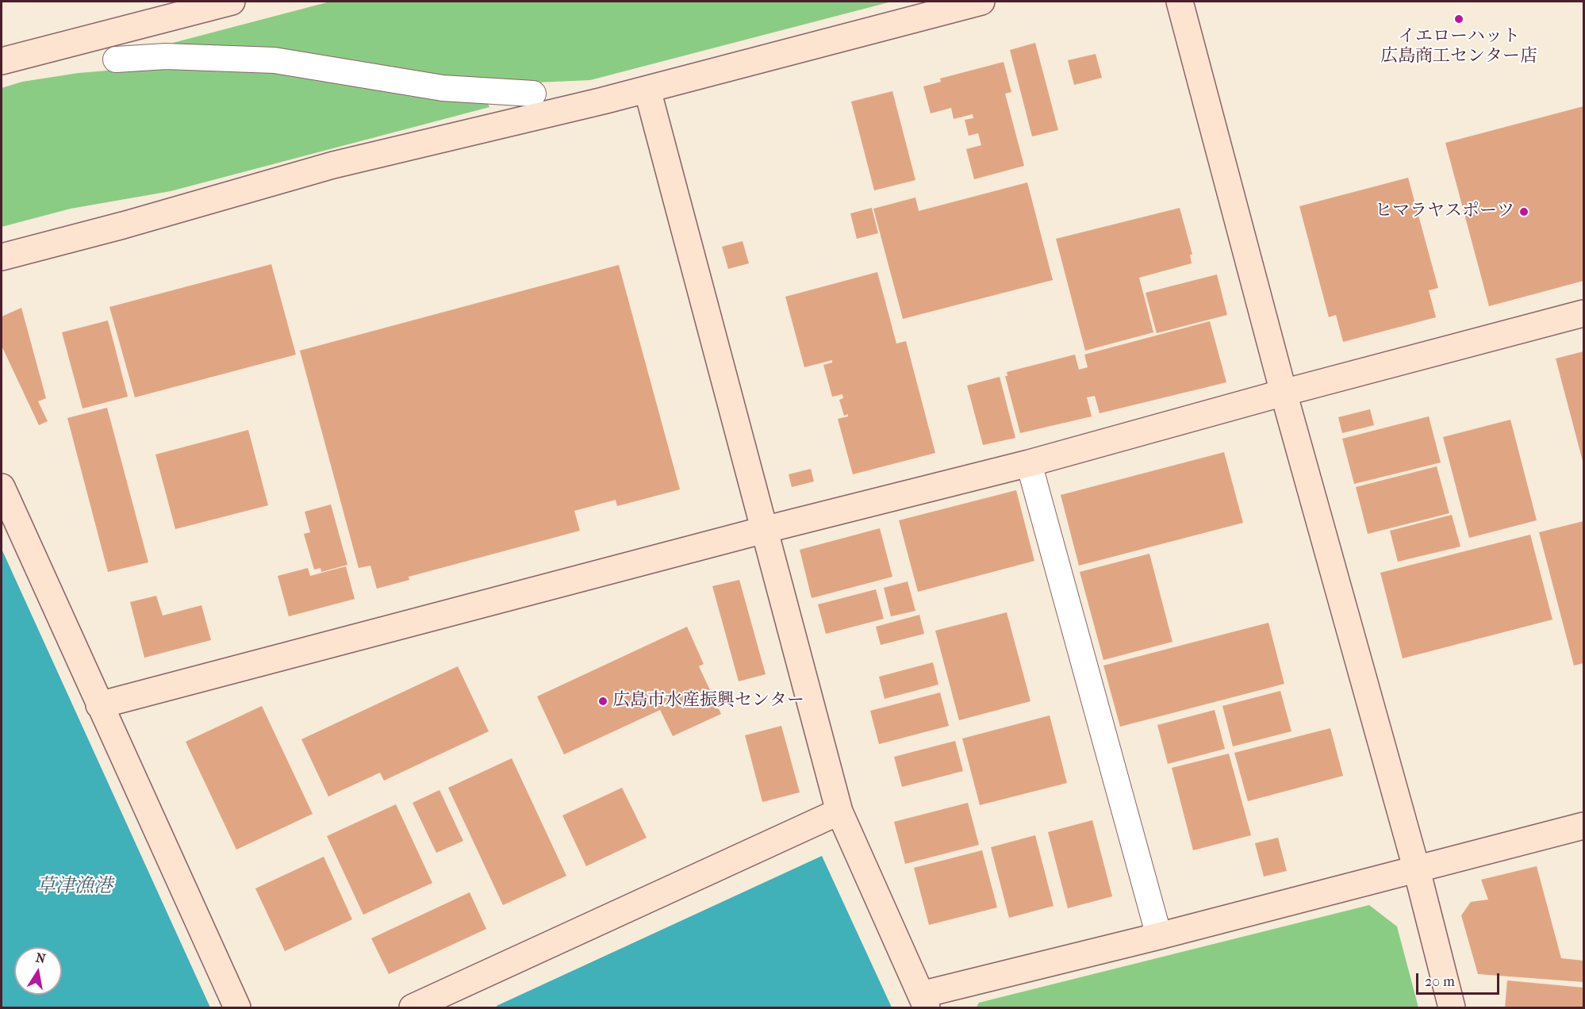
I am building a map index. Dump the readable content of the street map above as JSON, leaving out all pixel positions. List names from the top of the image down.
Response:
{
  "water": ["草津漁港"],
  "places": ["イエローハット 広島商工センター店", "ヒマラヤスポーツ", "広島市水産振興センター"],
  "scale_bar": "20 m",
  "north": "top"
}
